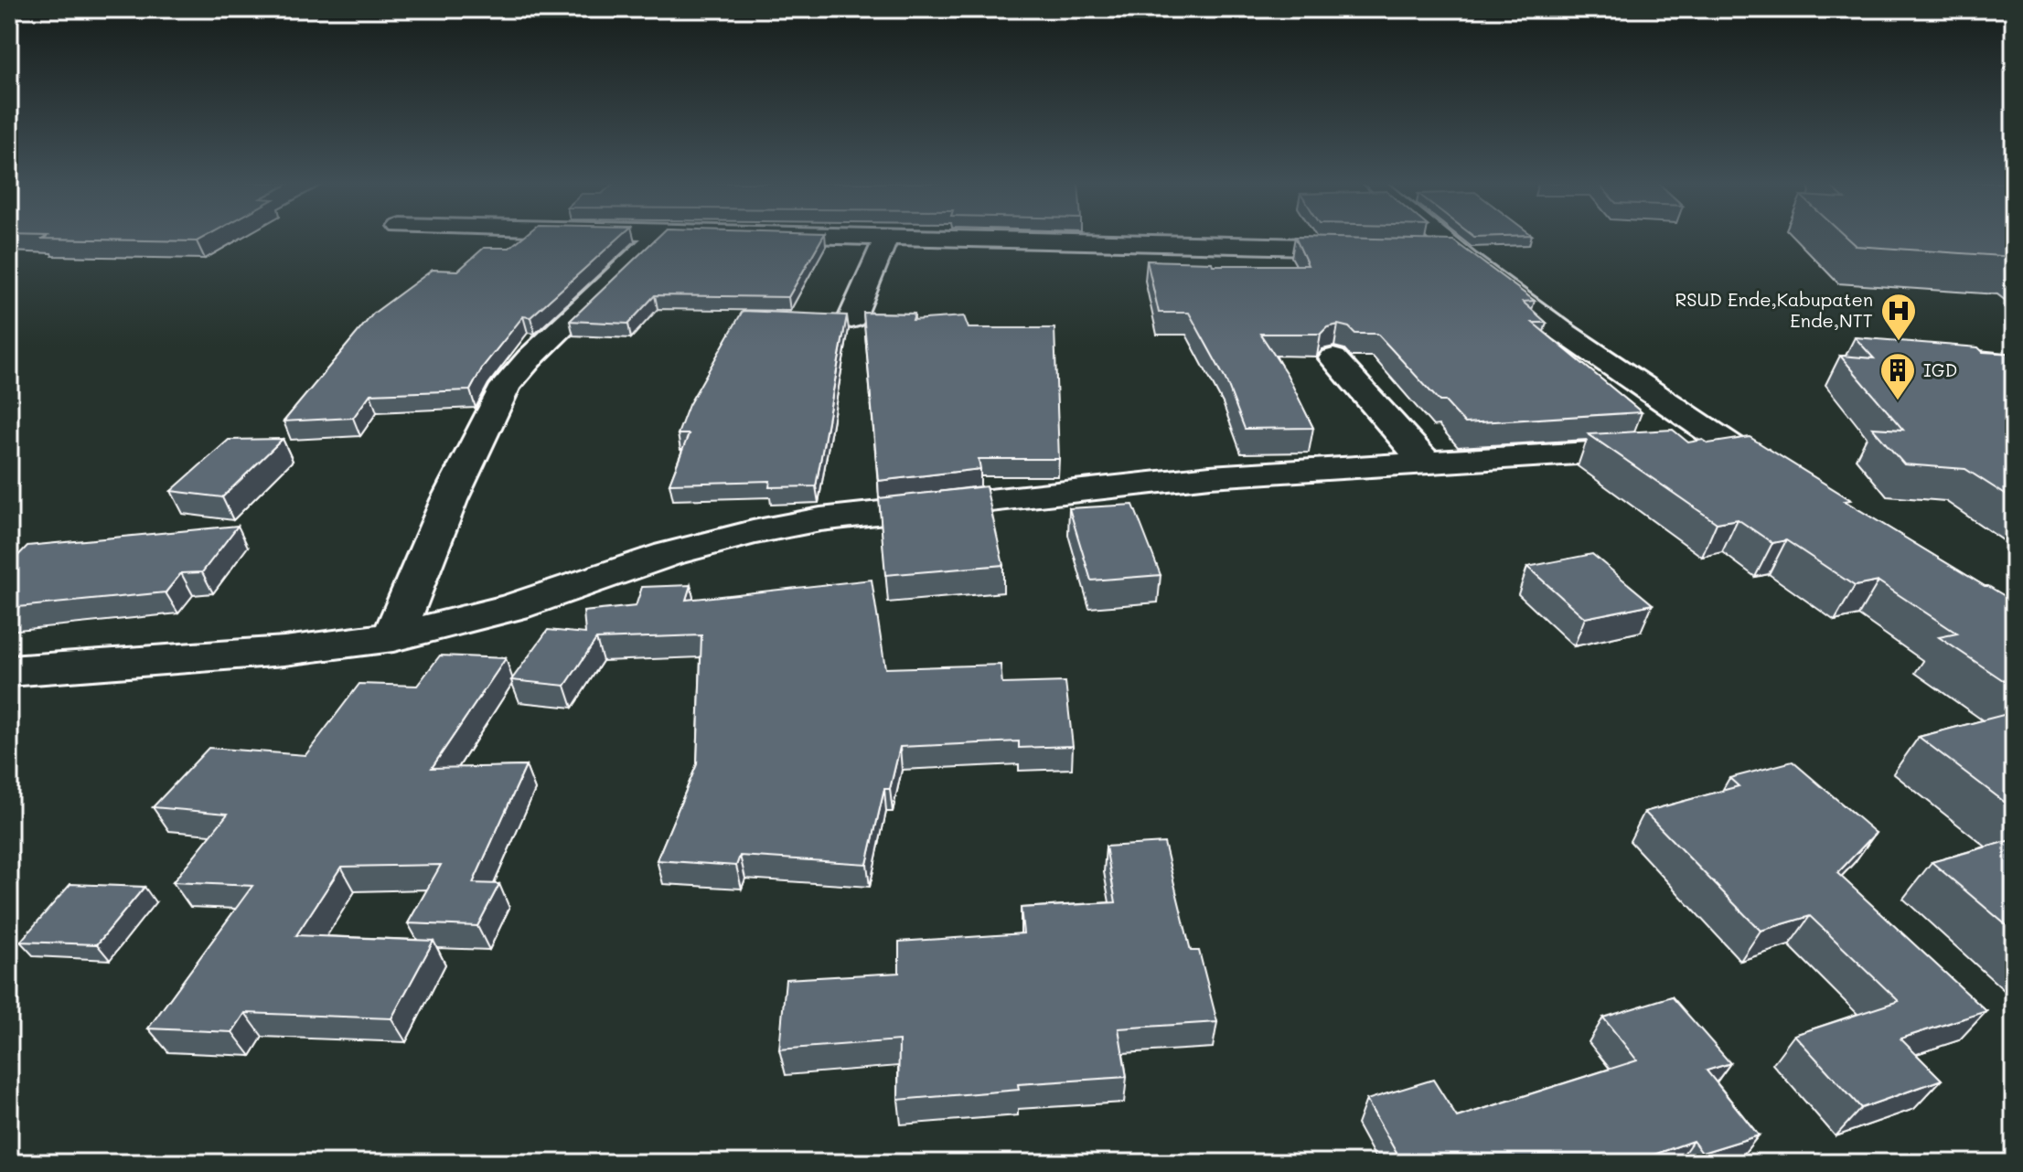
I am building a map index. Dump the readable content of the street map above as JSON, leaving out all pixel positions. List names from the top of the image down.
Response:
{
  "places": {
    "hospital": ["RSUD Ende,Kabupaten Ende,NTT"],
    "building": ["IGD"]
  }
}
